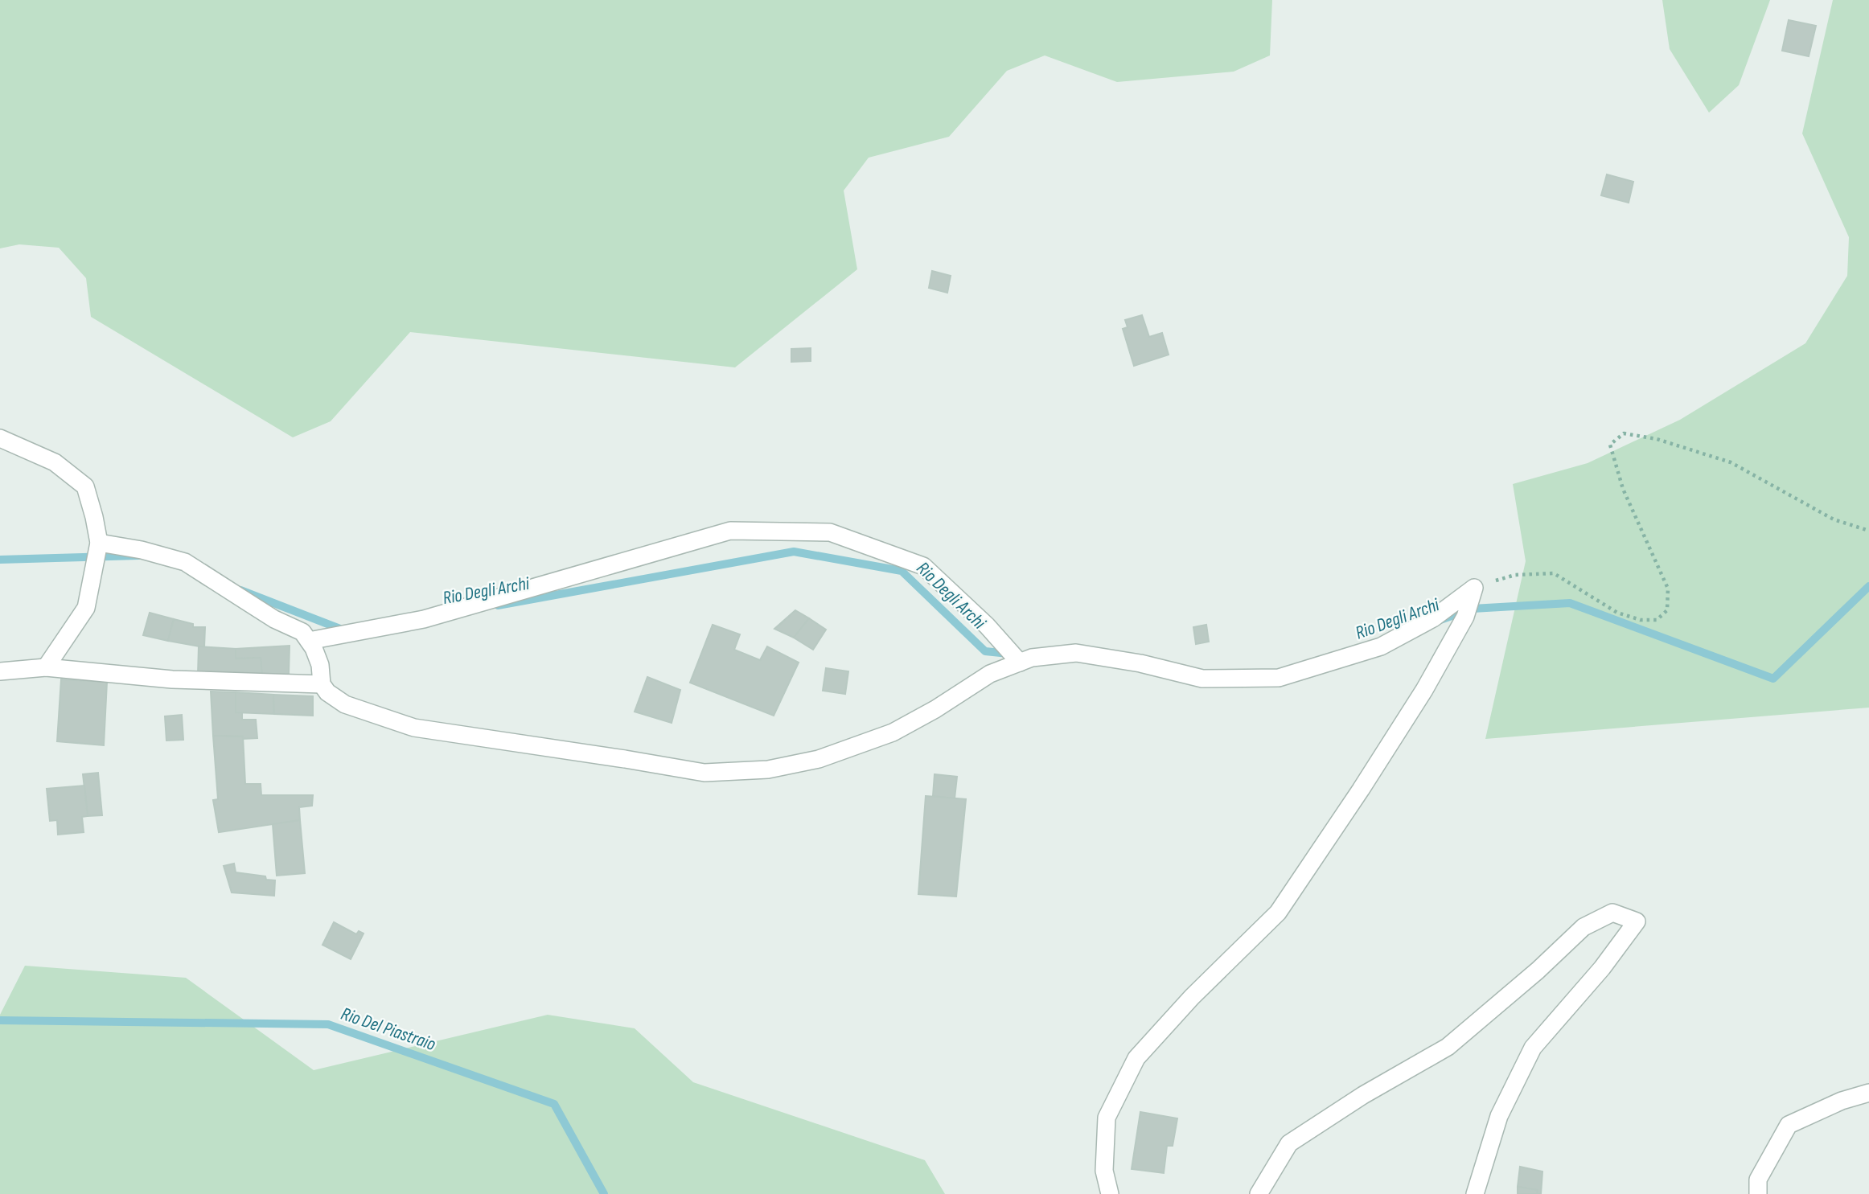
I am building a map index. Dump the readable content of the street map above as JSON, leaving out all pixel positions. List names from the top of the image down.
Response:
{
  "water": ["Rio Degli Archi", "Rio Del Piastraio"]
}
